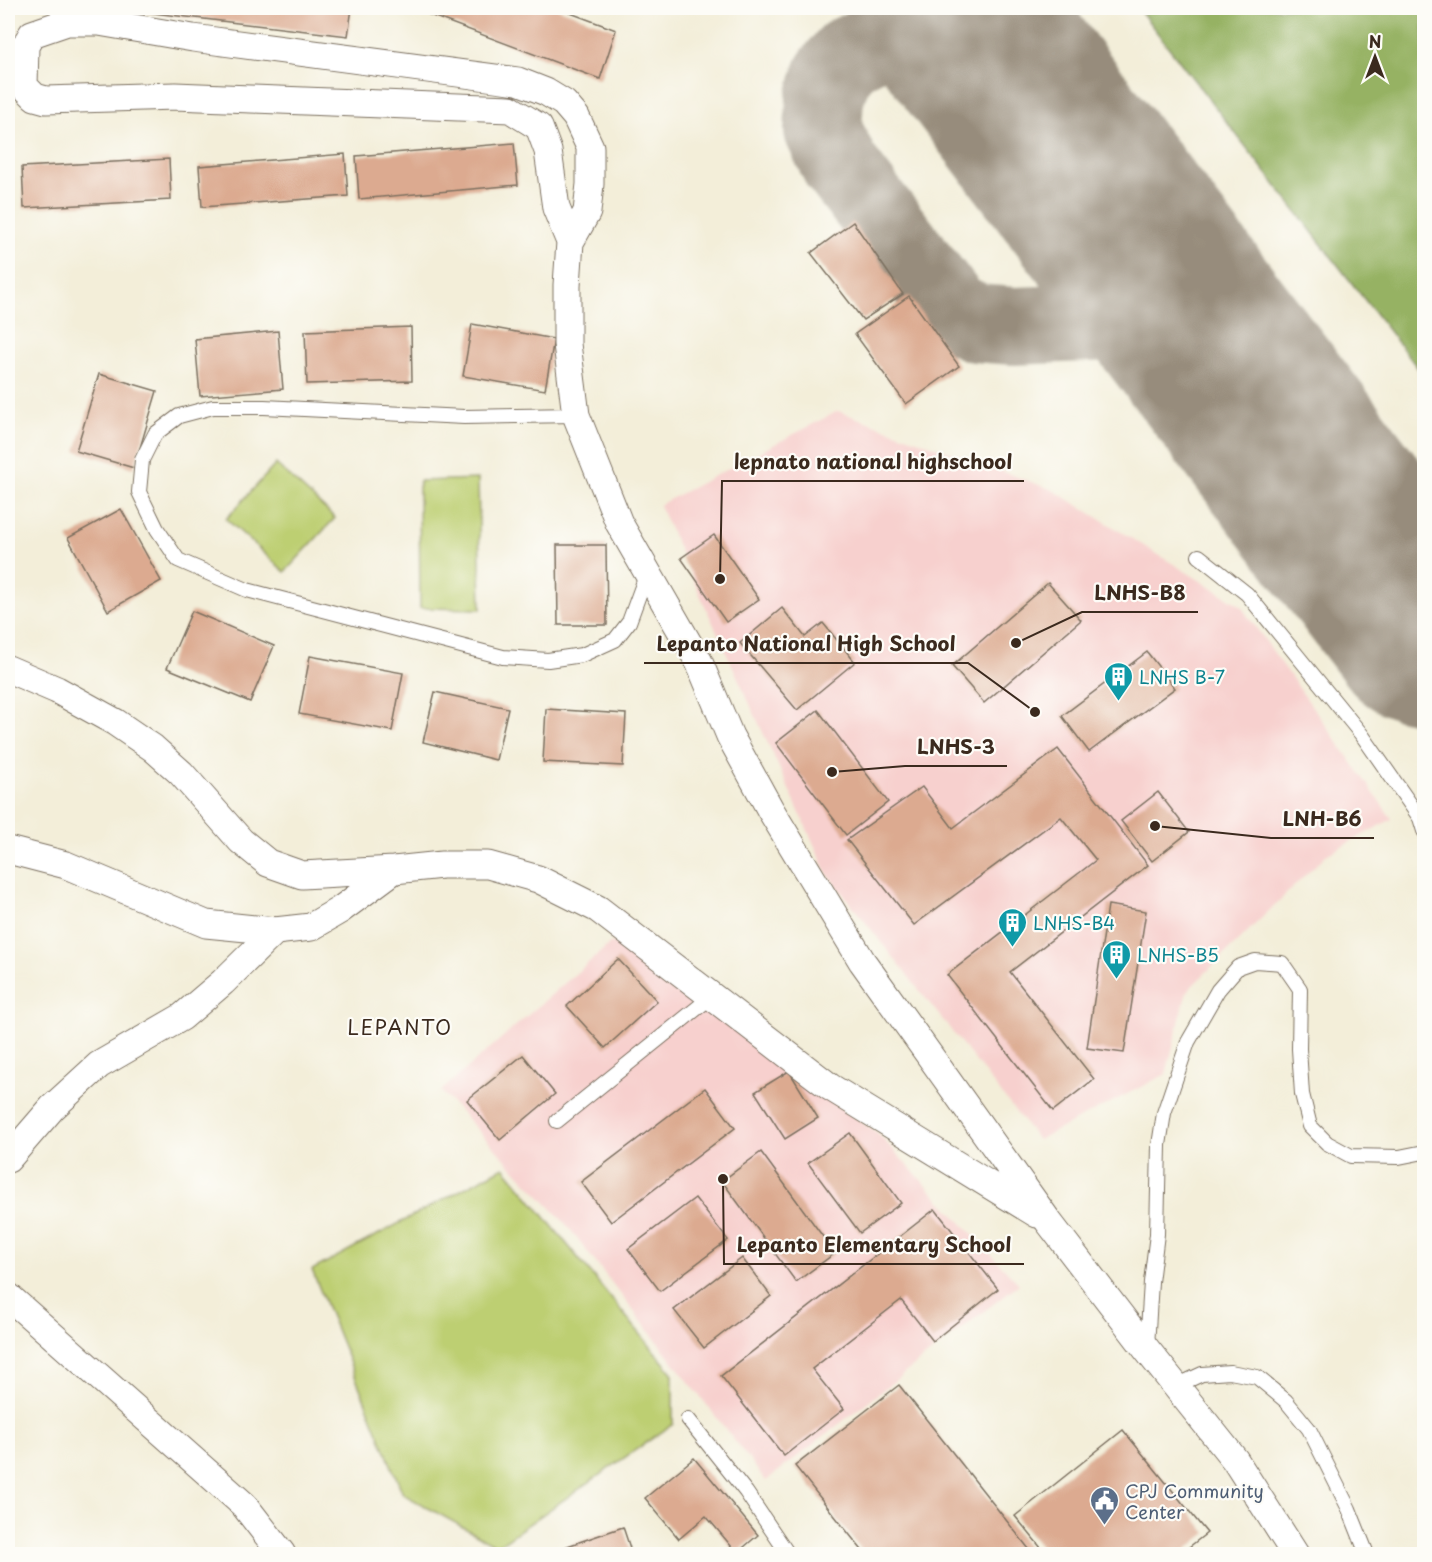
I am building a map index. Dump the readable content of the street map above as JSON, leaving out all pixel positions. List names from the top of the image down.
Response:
{
  "districts": ["LEPANTO"],
  "places": {
    "other": [
      "lepnato national highschool",
      "LNHS-B8",
      "Lepanto National High School",
      "LNHS-3",
      "LNH-B6",
      "Lepanto Elementary School"
    ],
    "building": ["LNHS B-7", "LNHS-B4", "LNHS-B5"],
    "public building": ["CPJ Community Center"]
  },
  "north": "top"
}
